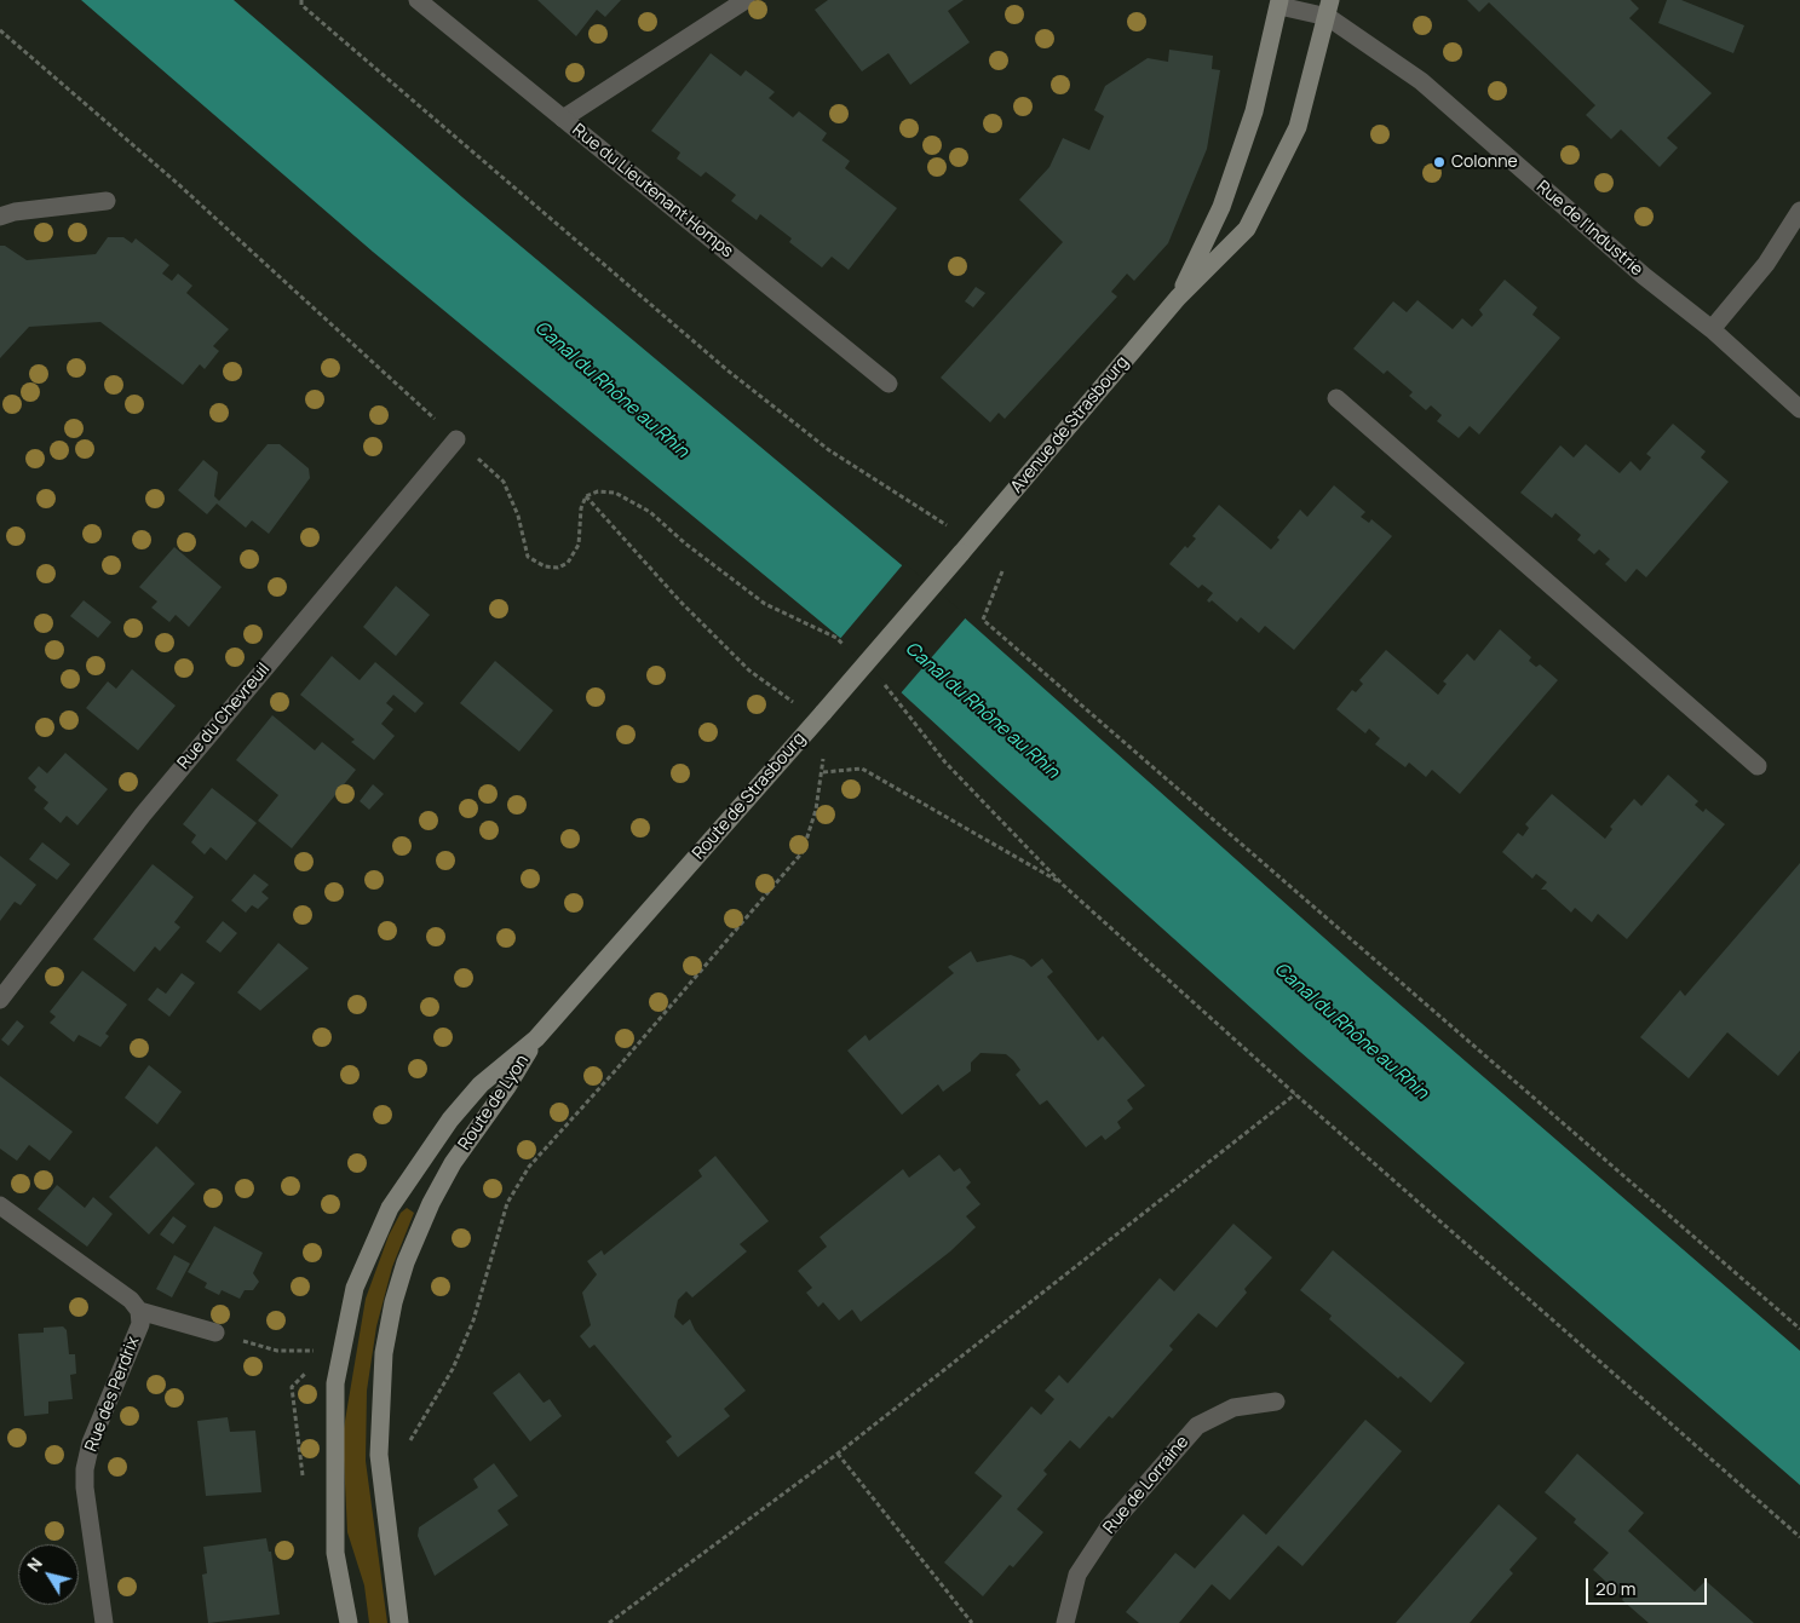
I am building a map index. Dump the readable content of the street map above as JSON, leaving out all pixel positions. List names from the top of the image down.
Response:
{
  "streets": {
    "main road": ["Avenue de Strasbourg", "Route de Strasbourg", "Route de Lyon"],
    "street": [
      "Rue du Lieutenant Homps",
      "Rue de l'Industrie",
      "Rue du Chevreuil",
      "Rue des Perdrix",
      "Rue de Lorraine"
    ]
  },
  "crossings": [
    ["Rue de l'Industrie", "Avenue de Strasbourg"],
    ["Avenue de Strasbourg", "Route de Strasbourg"],
    ["Route de Strasbourg", "Route de Lyon"]
  ],
  "water": ["Canal du Rhône au Rhin"],
  "places": ["Colonne"],
  "scale_bar": "20 m",
  "north": "top left"
}
